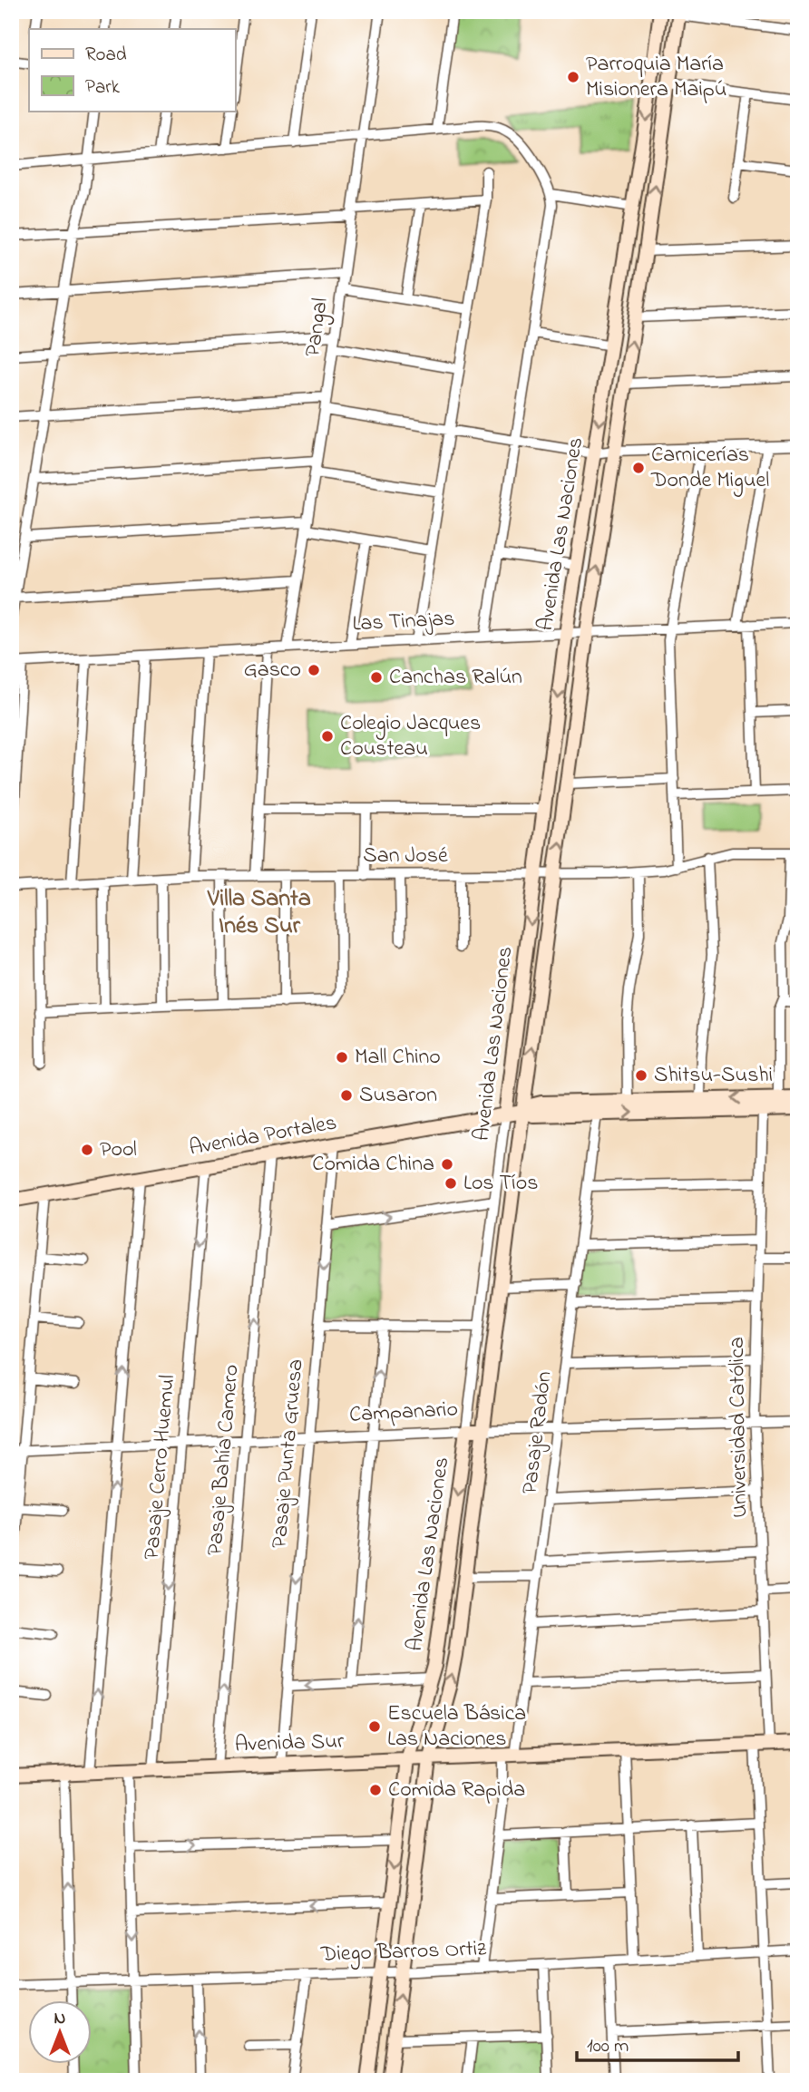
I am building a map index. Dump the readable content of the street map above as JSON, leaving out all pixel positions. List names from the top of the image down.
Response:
{
  "streets": {
    "street": [
      "Pangal",
      "Avenida Las Naciones",
      "Las Tinajas",
      "San José",
      "Avenida Portales",
      "Campanario",
      "Universidad Católica",
      "Pasaje Radón",
      "Pasaje Punta Gruesa",
      "Pasaje Bahía Camero",
      "Pasaje Cerro Huemul",
      "Avenida Sur",
      "Diego Barros Ortiz"
    ]
  },
  "crossings": [
    ["Pangal", "Las Tinajas"],
    ["Avenida Las Naciones", "Las Tinajas"],
    ["Avenida Las Naciones", "San José"],
    ["Avenida Las Naciones", "Avenida Portales"],
    ["Avenida Las Naciones", "Campanario"],
    ["Avenida Las Naciones", "Avenida Sur"],
    ["Avenida Las Naciones", "Diego Barros Ortiz"],
    ["Avenida Portales", "Universidad Católica"],
    ["Avenida Portales", "Pasaje Radón"],
    ["Avenida Portales", "Pasaje Punta Gruesa"],
    ["Avenida Portales", "Pasaje Bahía Camero"],
    ["Avenida Portales", "Pasaje Cerro Huemul"],
    ["Campanario", "Universidad Católica"],
    ["Campanario", "Pasaje Radón"],
    ["Campanario", "Pasaje Punta Gruesa"],
    ["Campanario", "Pasaje Bahía Camero"],
    ["Campanario", "Pasaje Cerro Huemul"],
    ["Universidad Católica", "Avenida Sur"],
    ["Pasaje Radón", "Avenida Sur"],
    ["Pasaje Radón", "Diego Barros Ortiz"],
    ["Pasaje Punta Gruesa", "Avenida Sur"],
    ["Pasaje Bahía Camero", "Avenida Sur"],
    ["Pasaje Cerro Huemul", "Avenida Sur"]
  ],
  "one_way": ["Pasaje Bahía Camero"],
  "districts": ["Villa Santa Inés Sur"],
  "places": [
    "Parroquia María Misionera Maipú",
    "Carnicerías Donde Miguel",
    "Gasco",
    "Canchas Ralún",
    "Colegio Jacques Cousteau",
    "Mall Chino",
    "Shitsu-Sushi",
    "Susaron",
    "Pool",
    "Comida China",
    "Los Tíos",
    "Escuela Básica Las Naciones",
    "Comida Rapida"
  ],
  "legend": ["Road", "Park"],
  "scale_bar": "100 m",
  "north": "top"
}
